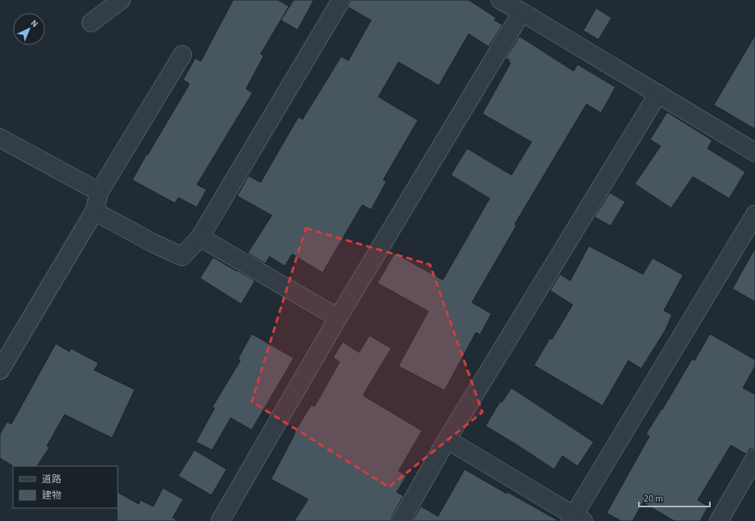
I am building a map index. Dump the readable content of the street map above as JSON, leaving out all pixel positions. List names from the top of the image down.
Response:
{
  "legend": ["道路", "建物"],
  "scale_bar": "20 m",
  "north": "top right"
}
